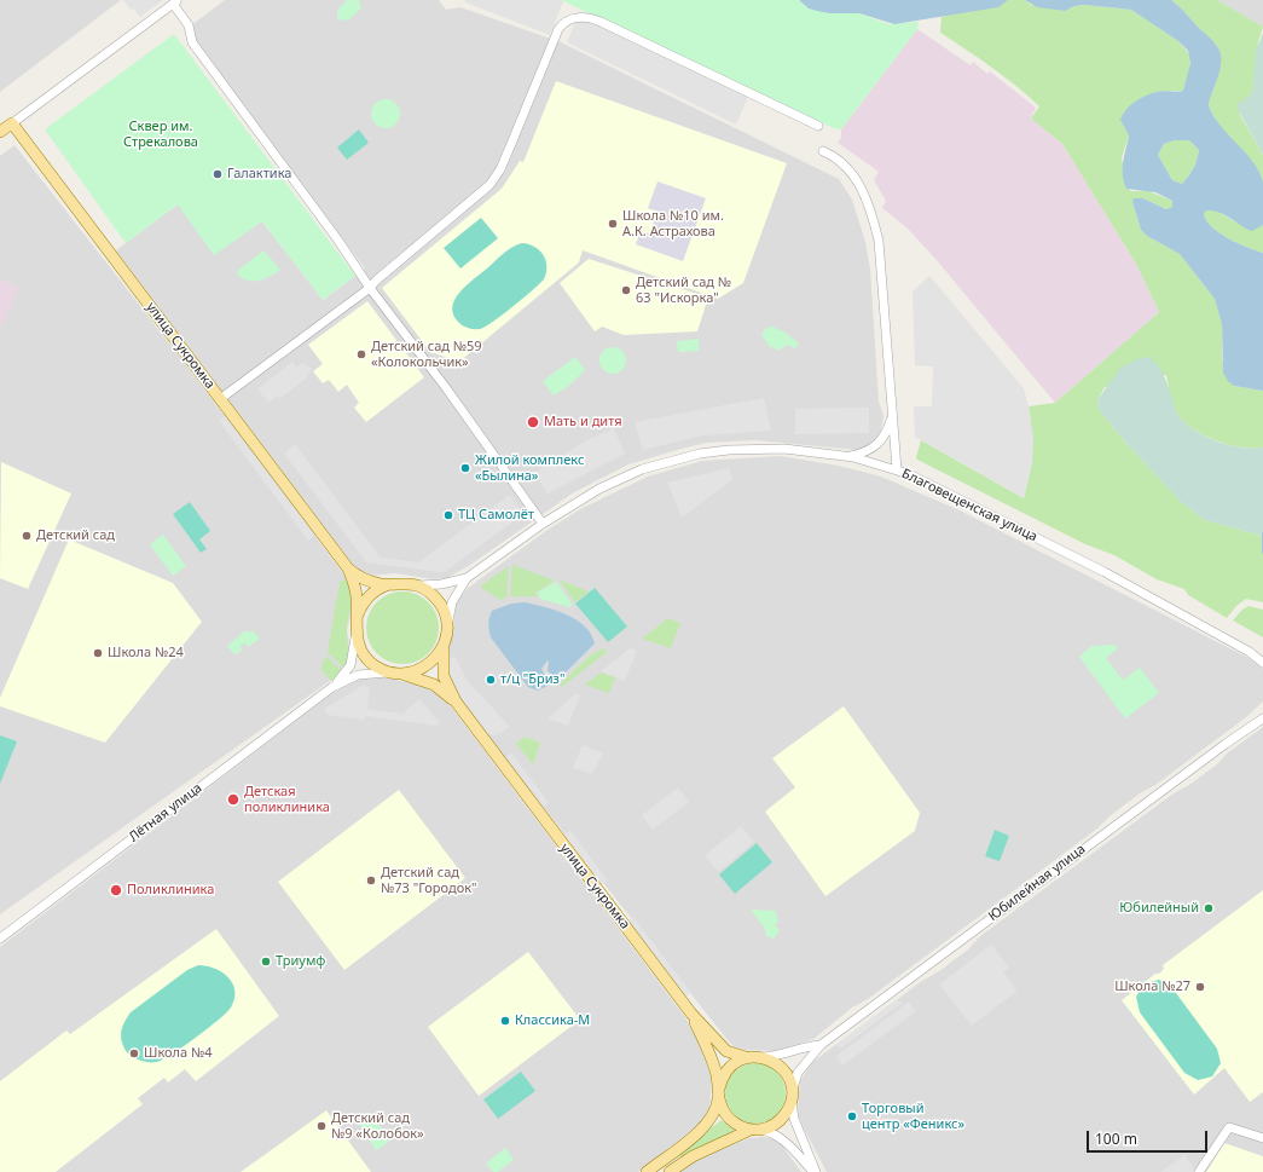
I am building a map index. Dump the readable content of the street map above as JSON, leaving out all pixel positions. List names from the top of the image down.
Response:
{
  "streets": {
    "main road": ["улица Сукромка"],
    "street": ["Благовещенская улица", "Лётная улица", "Юбилейная улица"]
  },
  "crossings": [
    ["улица Сукромка", "Юбилейная улица"]
  ],
  "parks": ["Сквер им. Стрекалова"],
  "places": [
    "Галактика",
    "Школа №10 им. А.К. Астрахова",
    "Детский сад № 63 \"Искорка\"",
    "Детский сад №59 «Колокольчик»",
    "Мать и дитя",
    "Жилой комплекс «Былина»",
    "ТЦ Самолёт",
    "Детский сад",
    "Школа №24",
    "т/ц \"Бриз\"",
    "Детская поликлиника",
    "Детский сад №73 \"Городок\"",
    "Поликлиника",
    "Юбилейный",
    "Триумф",
    "Школа №27",
    "Классика-М",
    "Школа №4",
    "Торговый центр «Феникс»",
    "Детский сад №9 «Колобок»"
  ],
  "scale_bar": "100 m"
}
